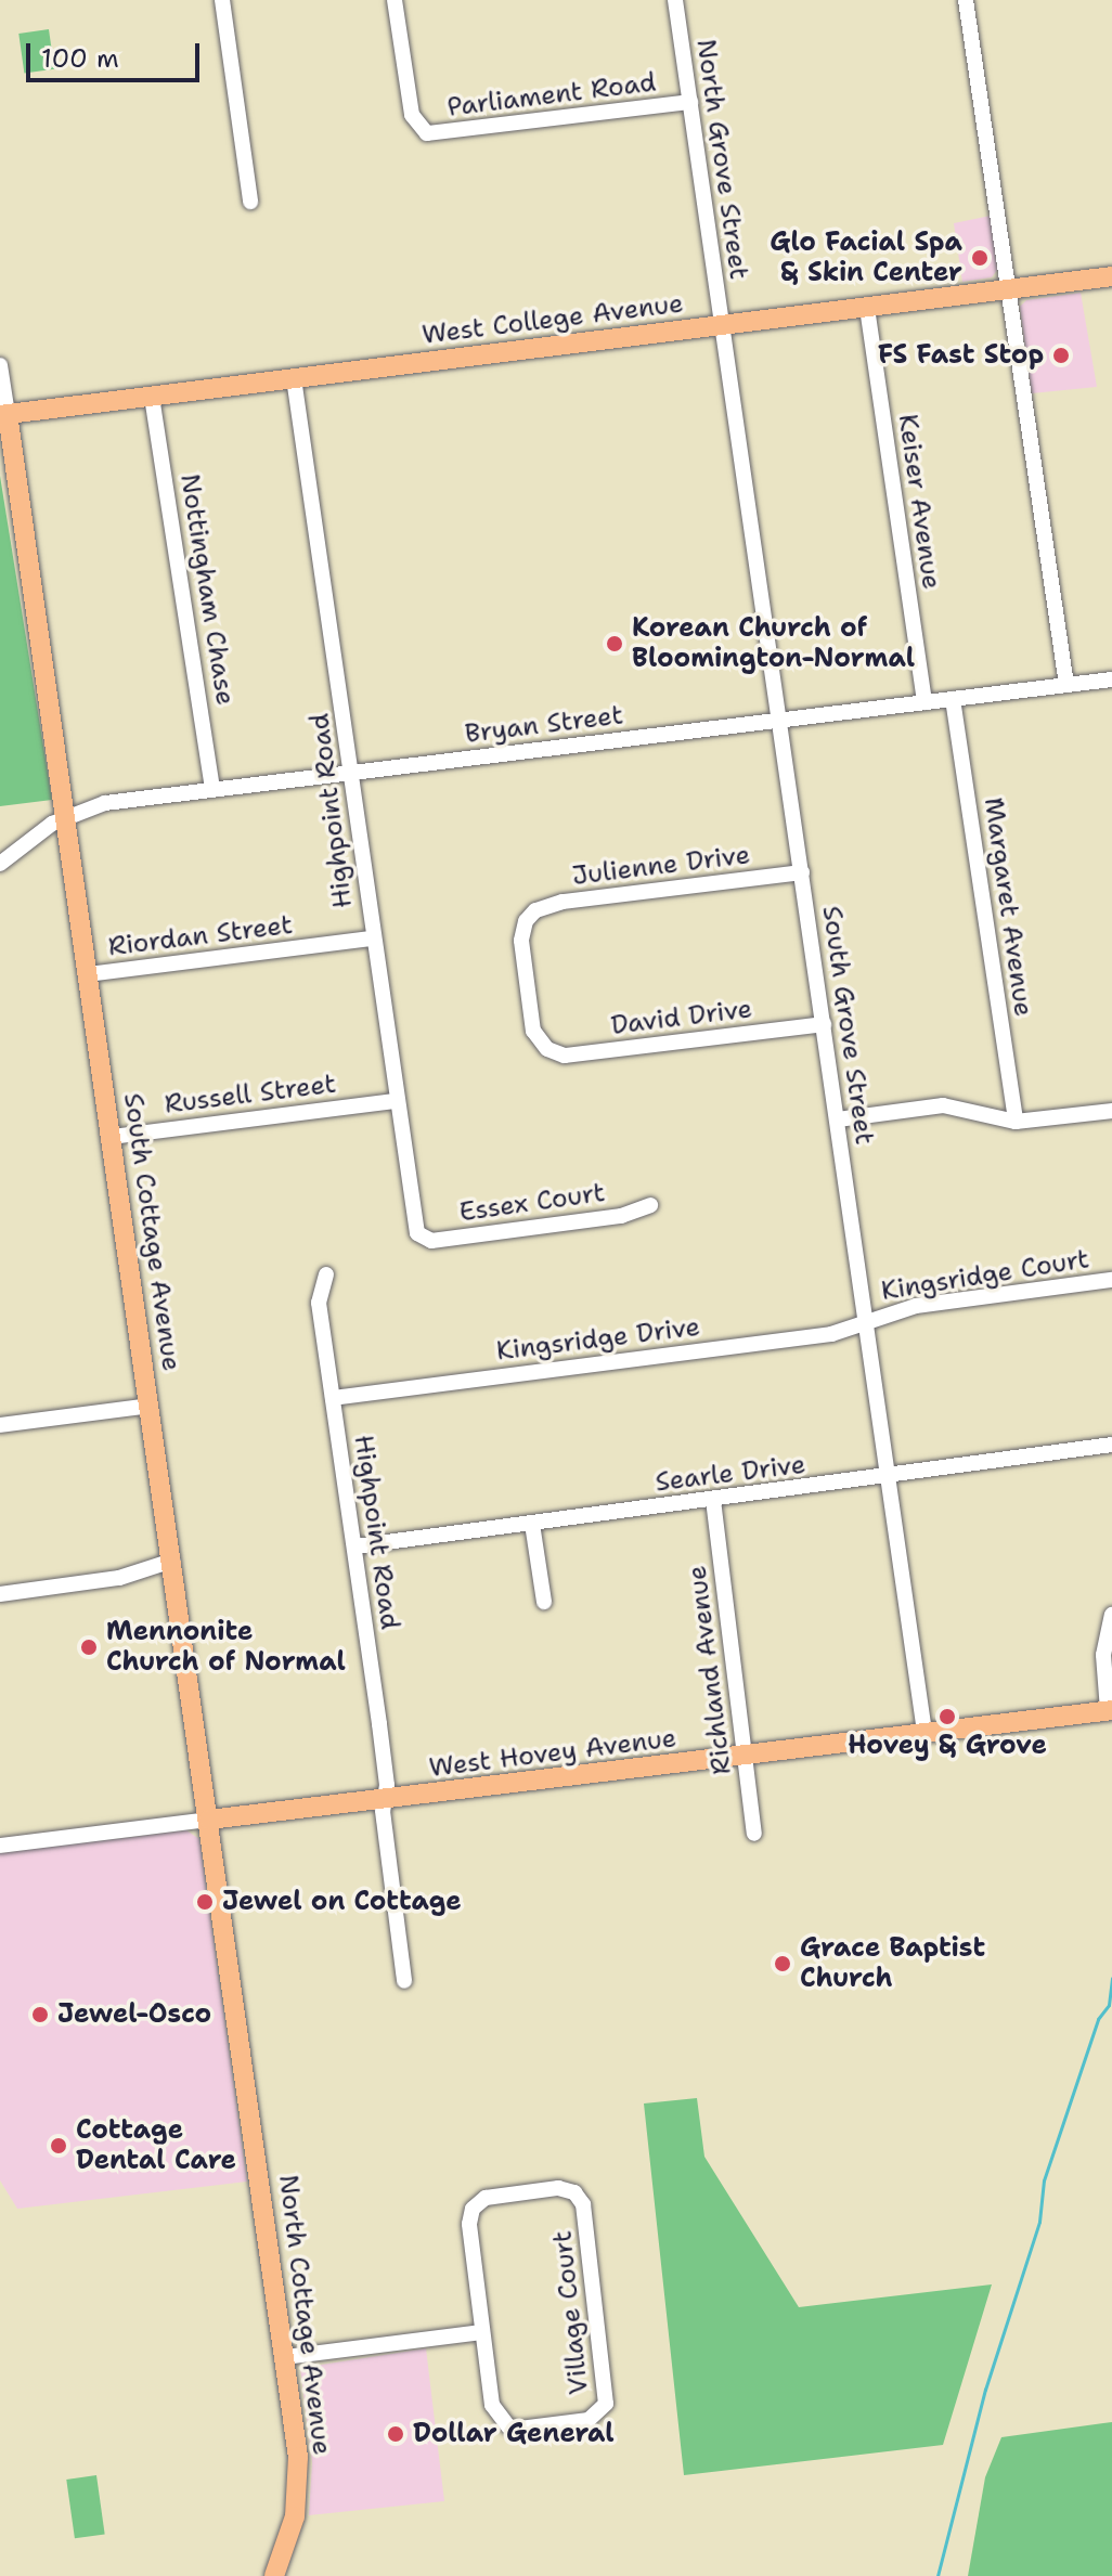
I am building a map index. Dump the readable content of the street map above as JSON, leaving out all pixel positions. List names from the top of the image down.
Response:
{
  "streets": {
    "main road": [
      "West College Avenue",
      "South Cottage Avenue",
      "West Hovey Avenue",
      "North Cottage Avenue"
    ],
    "street": [
      "Parliament Road",
      "North Grove Street",
      "Keiser Avenue",
      "Nottingham Chase",
      "Bryan Street",
      "Highpoint Road",
      "Julienne Drive",
      "Margaret Avenue",
      "Riordan Street",
      "David Drive",
      "South Grove Street",
      "Russell Street",
      "Essex Court",
      "Kingsridge Court",
      "Kingsridge Drive",
      "Searle Drive",
      "Richland Avenue",
      "Village Court"
    ]
  },
  "crossings": [
    ["Parliament Road", "North Grove Street"],
    ["North Grove Street", "West College Avenue"],
    ["North Grove Street", "South Grove Street"],
    ["West College Avenue", "Keiser Avenue"],
    ["West College Avenue", "Nottingham Chase"],
    ["West College Avenue", "Highpoint Road"],
    ["West College Avenue", "South Grove Street"],
    ["West College Avenue", "South Cottage Avenue"],
    ["Keiser Avenue", "Bryan Street"],
    ["Nottingham Chase", "Bryan Street"],
    ["Bryan Street", "Highpoint Road"],
    ["Bryan Street", "Margaret Avenue"],
    ["Bryan Street", "South Grove Street"],
    ["Bryan Street", "South Cottage Avenue"],
    ["Highpoint Road", "Riordan Street"],
    ["Highpoint Road", "Russell Street"],
    ["Highpoint Road", "Essex Court"],
    ["Highpoint Road", "Kingsridge Drive"],
    ["Highpoint Road", "Searle Drive"],
    ["Highpoint Road", "West Hovey Avenue"],
    ["Julienne Drive", "David Drive"],
    ["Julienne Drive", "South Grove Street"],
    ["Riordan Street", "South Cottage Avenue"],
    ["David Drive", "South Grove Street"],
    ["South Grove Street", "Kingsridge Court"],
    ["South Grove Street", "Kingsridge Drive"],
    ["South Grove Street", "Searle Drive"],
    ["South Grove Street", "West Hovey Avenue"],
    ["Russell Street", "South Cottage Avenue"],
    ["South Cottage Avenue", "West Hovey Avenue"],
    ["South Cottage Avenue", "North Cottage Avenue"],
    ["Kingsridge Court", "Kingsridge Drive"],
    ["Searle Drive", "Richland Avenue"],
    ["Richland Avenue", "West Hovey Avenue"]
  ],
  "places": [
    "Glo Facial Spa & Skin Center",
    "FS Fast Stop",
    "Korean Church of Bloomington-Normal",
    "Mennonite Church of Normal",
    "Hovey & Grove",
    "Jewel on Cottage",
    "Grace Baptist Church",
    "Jewel-Osco",
    "Cottage Dental Care",
    "Dollar General"
  ],
  "scale_bar": "100 m"
}
